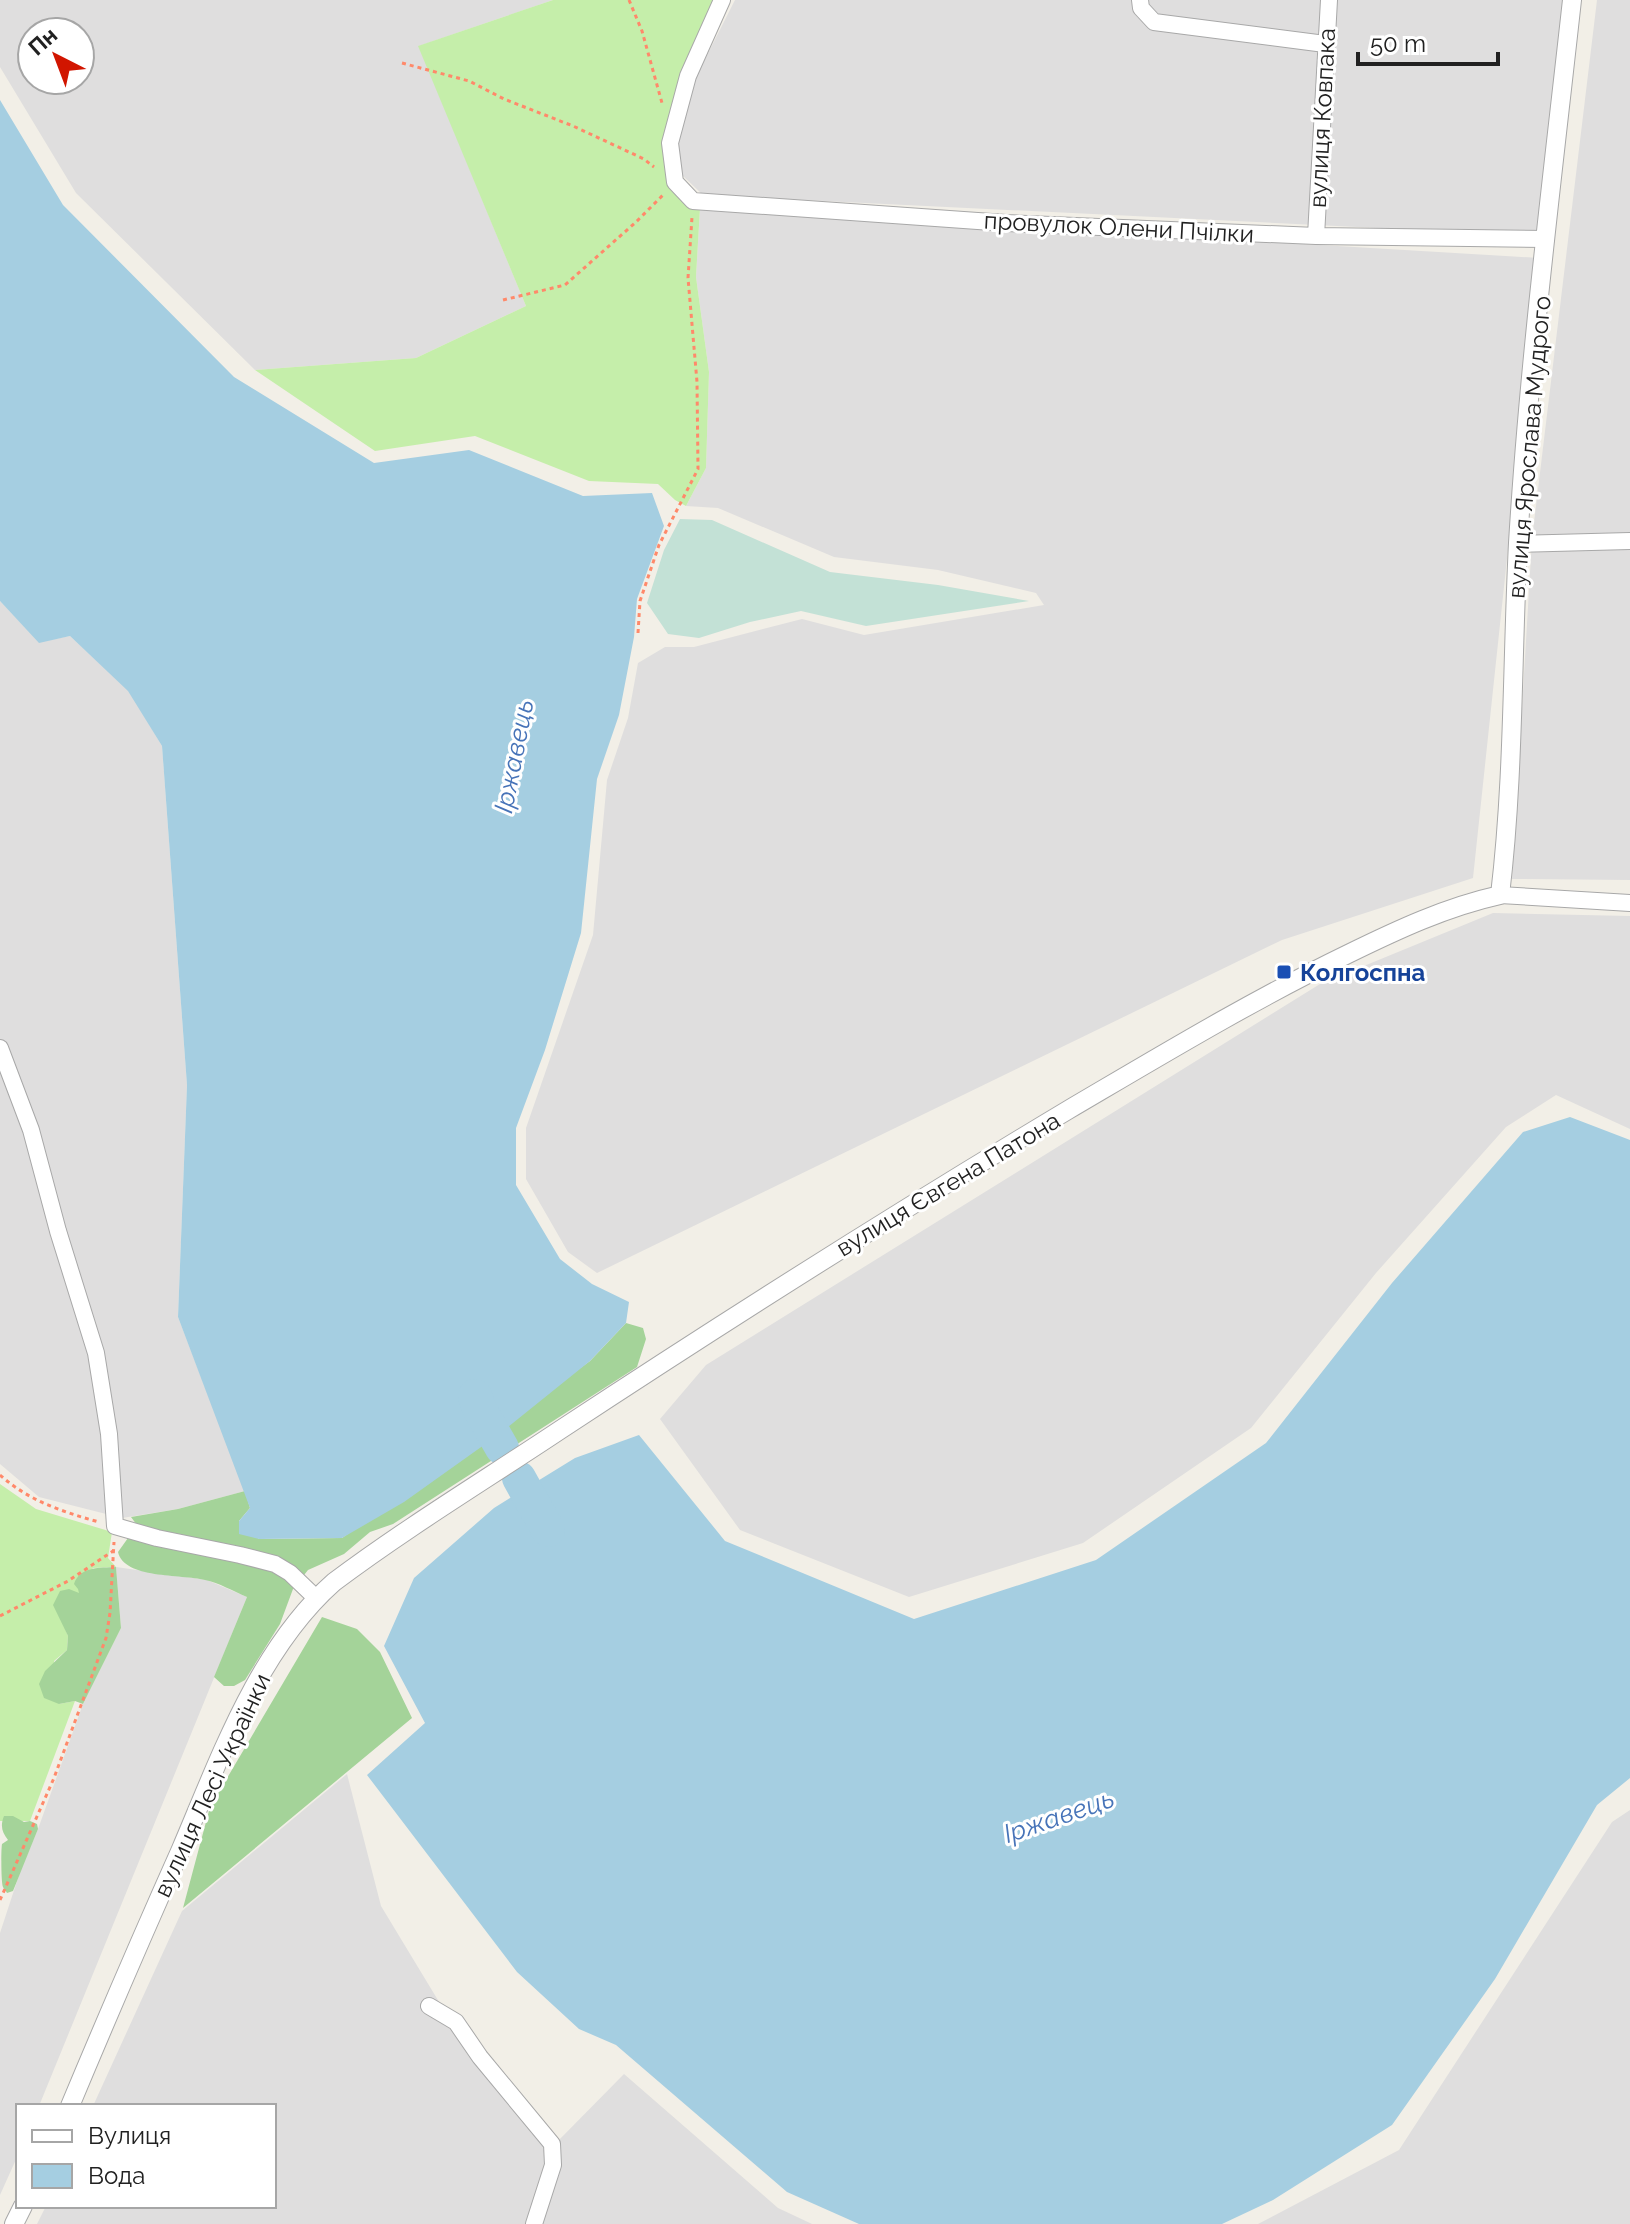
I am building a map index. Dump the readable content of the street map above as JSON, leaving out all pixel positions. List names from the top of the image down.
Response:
{
  "streets": {
    "street": [
      "вулиця Ковпака",
      "провулок Олени Пчілки",
      "вулиця Ярослава Мудрого",
      "вулиця Євгена Патона",
      "вулиця Лесі Українки"
    ]
  },
  "crossings": [
    ["вулиця Ковпака", "провулок Олени Пчілки"],
    ["провулок Олени Пчілки", "вулиця Ярослава Мудрого"],
    ["вулиця Ярослава Мудрого", "вулиця Євгена Патона"],
    ["вулиця Євгена Патона", "вулиця Лесі Українки"]
  ],
  "water": ["Іржавець"],
  "places": {
    "transit": ["Колгоспна"]
  },
  "legend": ["Вулиця", "Вода"],
  "scale_bar": "50 m",
  "north": "top left"
}
